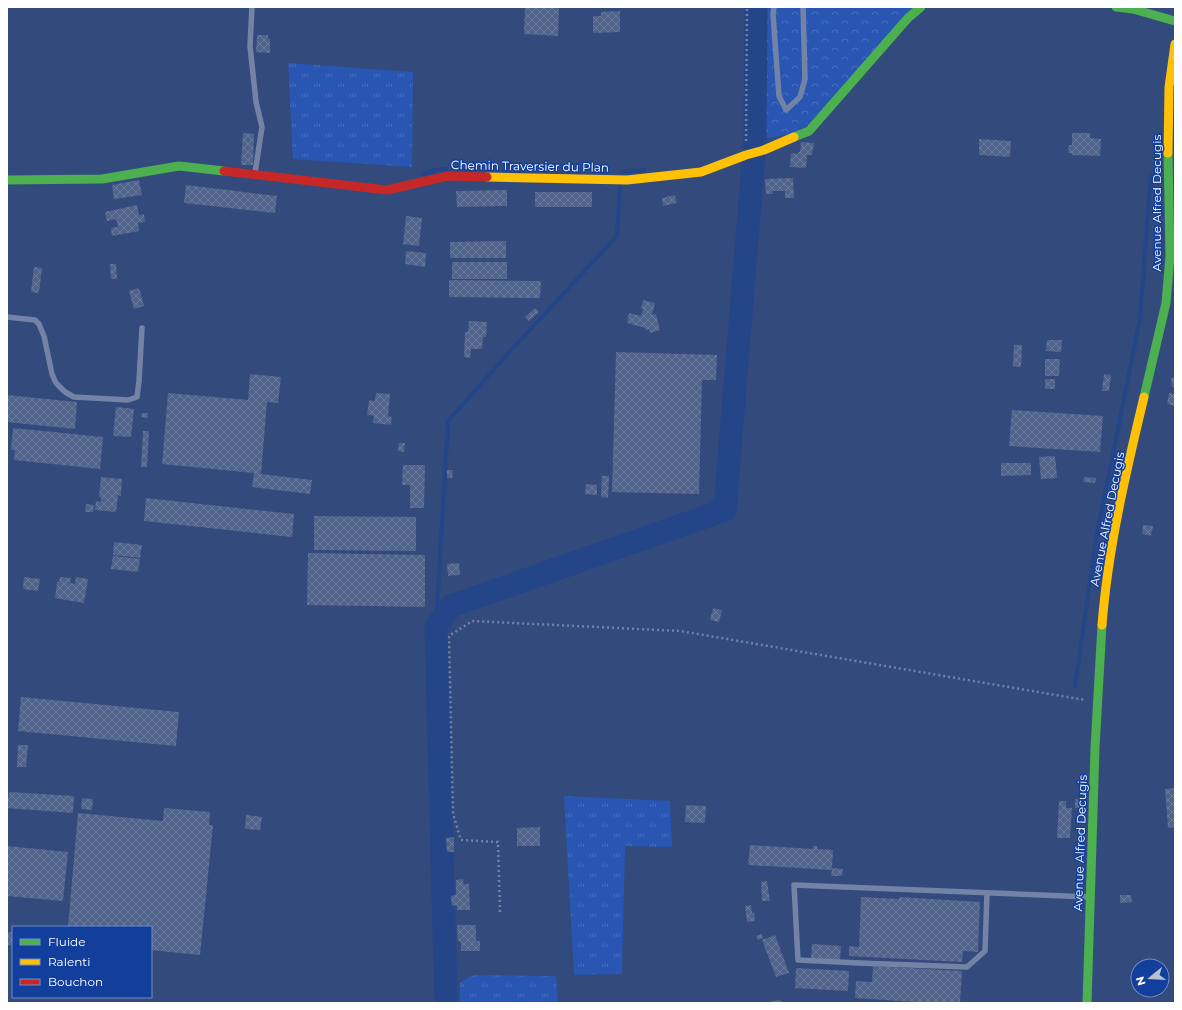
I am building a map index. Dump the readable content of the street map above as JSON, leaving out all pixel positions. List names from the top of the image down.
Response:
{
  "streets": {
    "street": ["Chemin Traversier du Plan", "Avenue Alfred Decugis"]
  },
  "legend": ["Fluide", "Ralenti", "Bouchon"],
  "north": "left"
}
